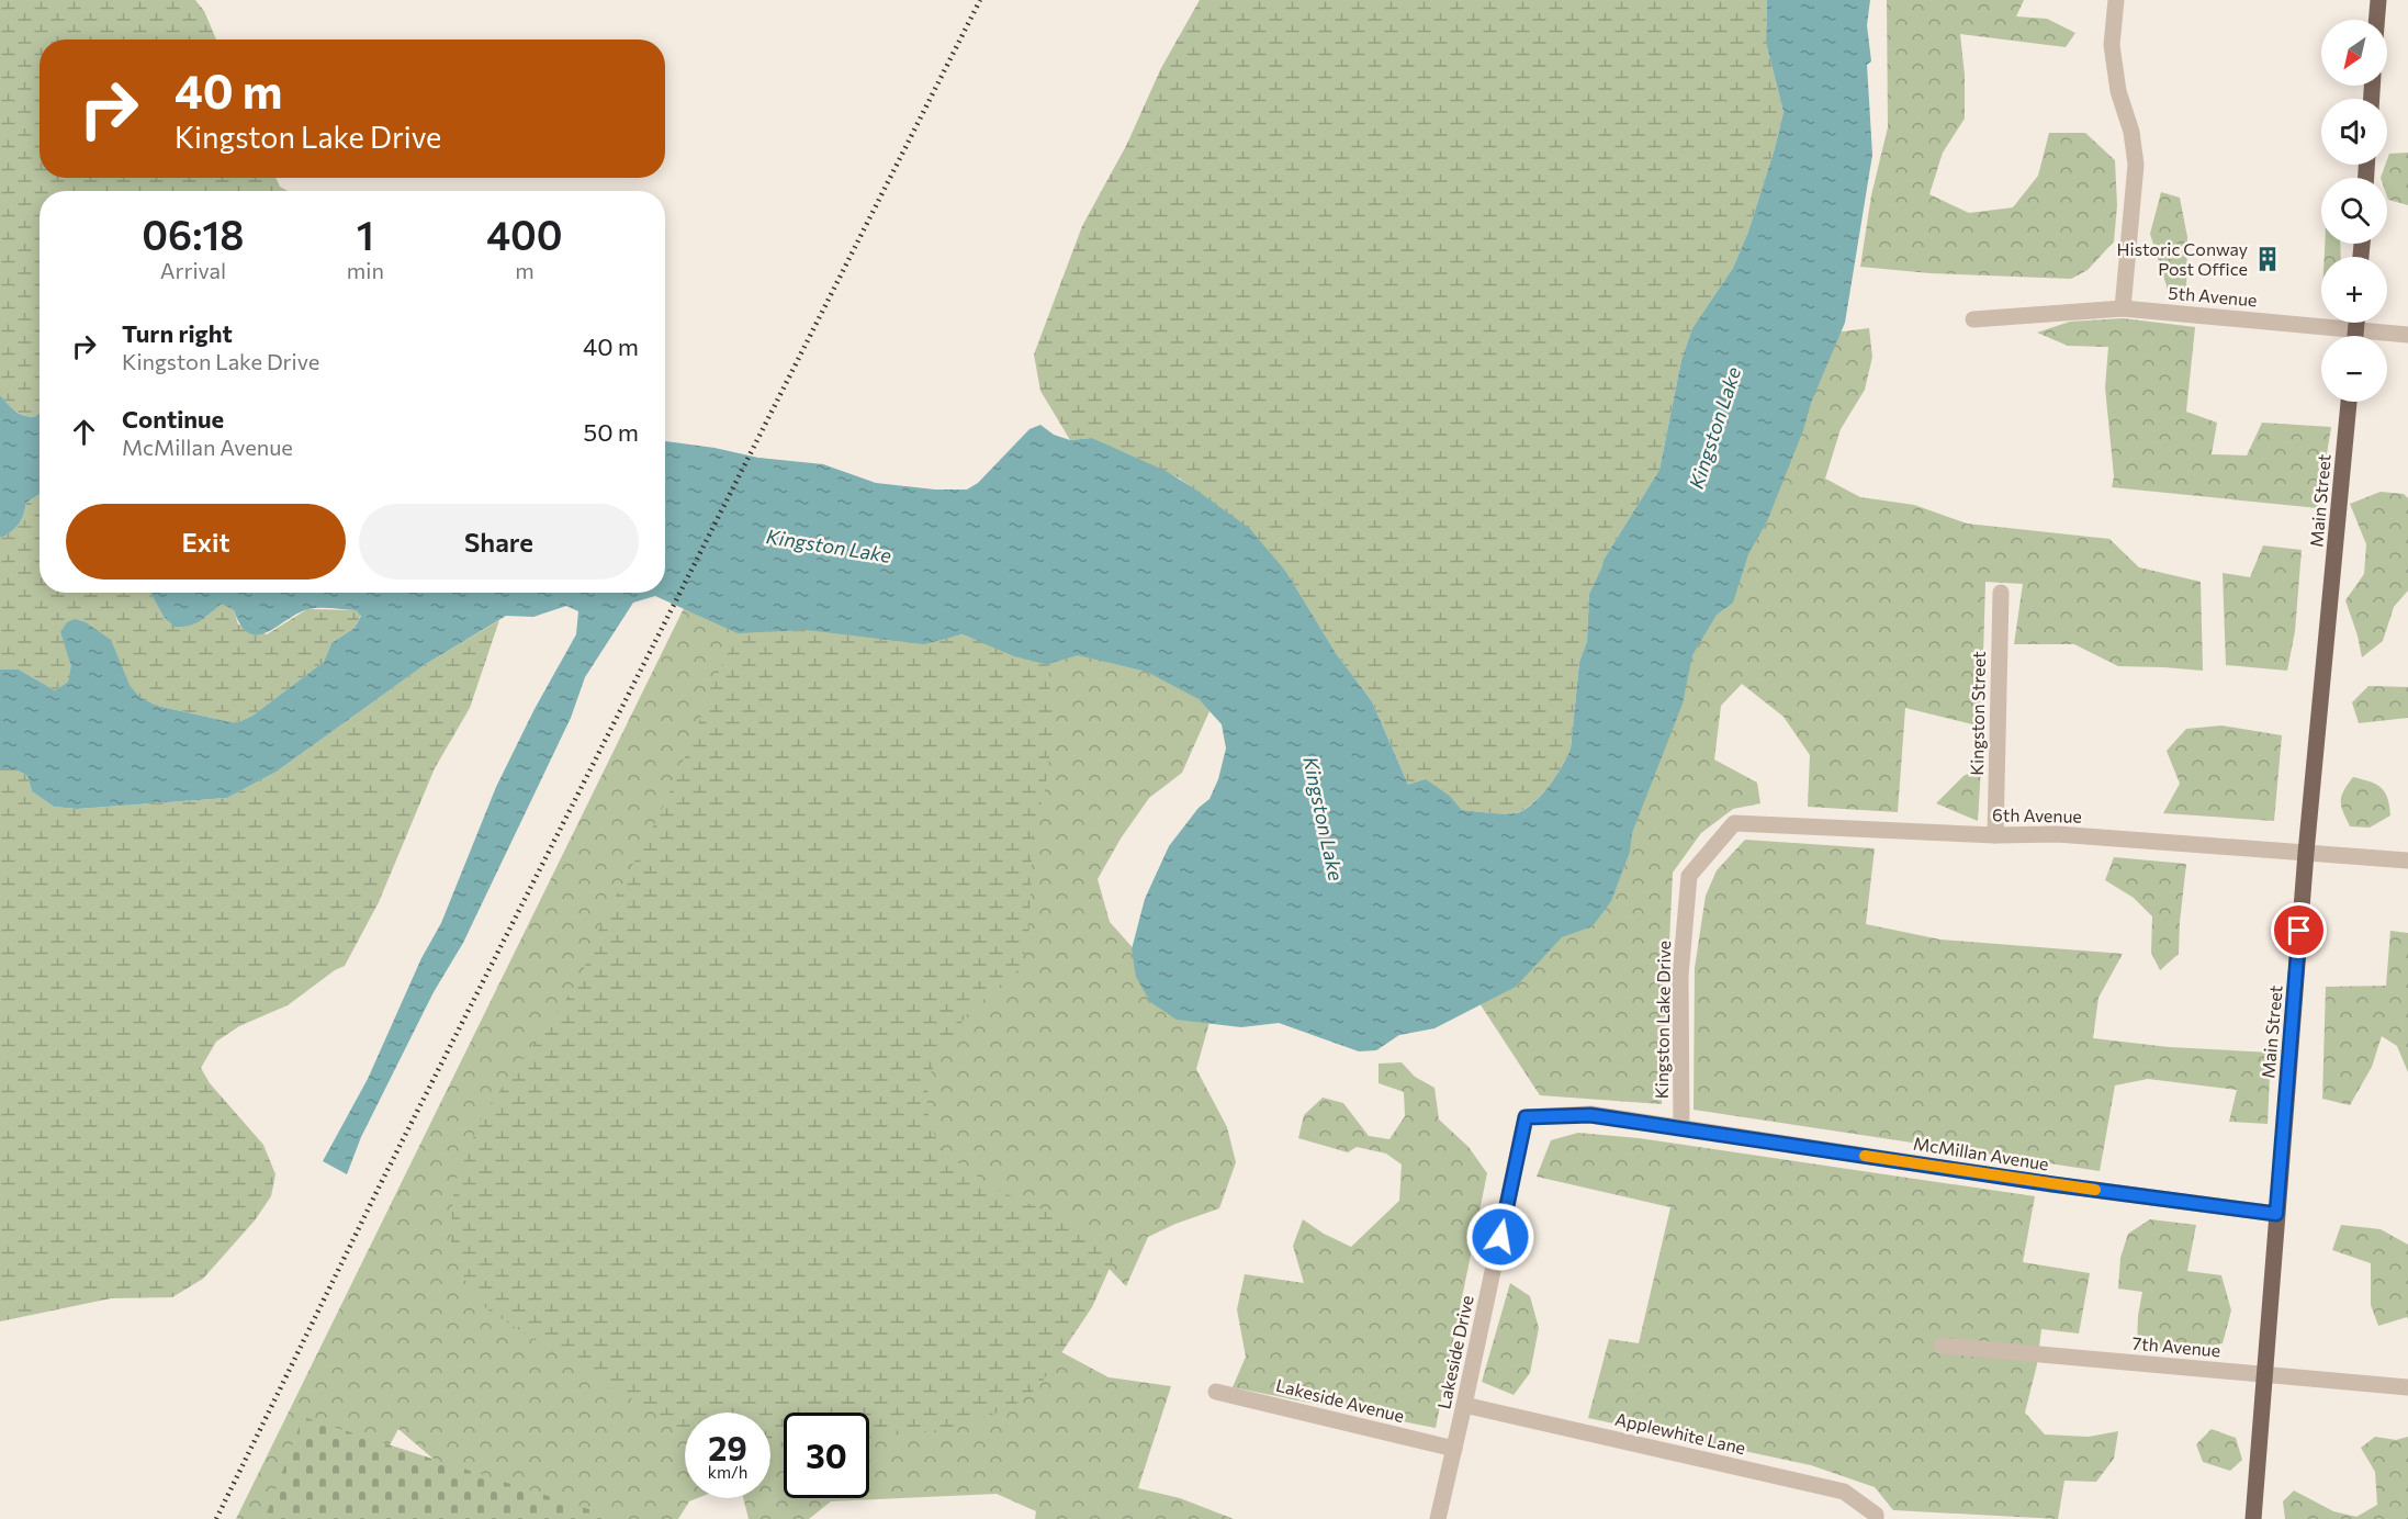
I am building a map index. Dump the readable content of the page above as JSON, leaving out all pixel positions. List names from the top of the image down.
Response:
{
  "streets": {
    "main road": ["Main Street"],
    "street": [
      "5th Avenue",
      "Kingston Street",
      "6th Avenue",
      "Kingston Lake Drive",
      "McMillan Avenue",
      "7th Avenue",
      "Lakeside Drive",
      "Lakeside Avenue",
      "Applewhite Lane"
    ]
  },
  "crossings": [
    ["Main Street", "6th Avenue"],
    ["Main Street", "McMillan Avenue"],
    ["Main Street", "7th Avenue"],
    ["Kingston Street", "6th Avenue"],
    ["6th Avenue", "Kingston Lake Drive"],
    ["Kingston Lake Drive", "McMillan Avenue"],
    ["Kingston Lake Drive", "Lakeside Drive"],
    ["Lakeside Drive", "Lakeside Avenue"],
    ["Lakeside Drive", "Applewhite Lane"]
  ],
  "water": ["Kingston Lake"],
  "places": {
    "building": ["Historic Conway Post Office"]
  },
  "north": "bottom left",
  "page": {
    "map_buttons": ["+", "−"],
    "turn": ["40 m", "Kingston Lake Drive"],
    "eta": [
      "06:18",
      "Arrival",
      "1",
      "min",
      "400",
      "m"
    ],
    "list": [
      {
        "name": "Turn right",
        "note": "Kingston Lake Drive",
        "value": "40 m"
      },
      {
        "name": "Continue",
        "note": "McMillan Avenue",
        "value": "50 m"
      }
    ],
    "buttons": ["Exit", "Share"],
    "speed": "29 km/h",
    "limit": "30"
  }
}
